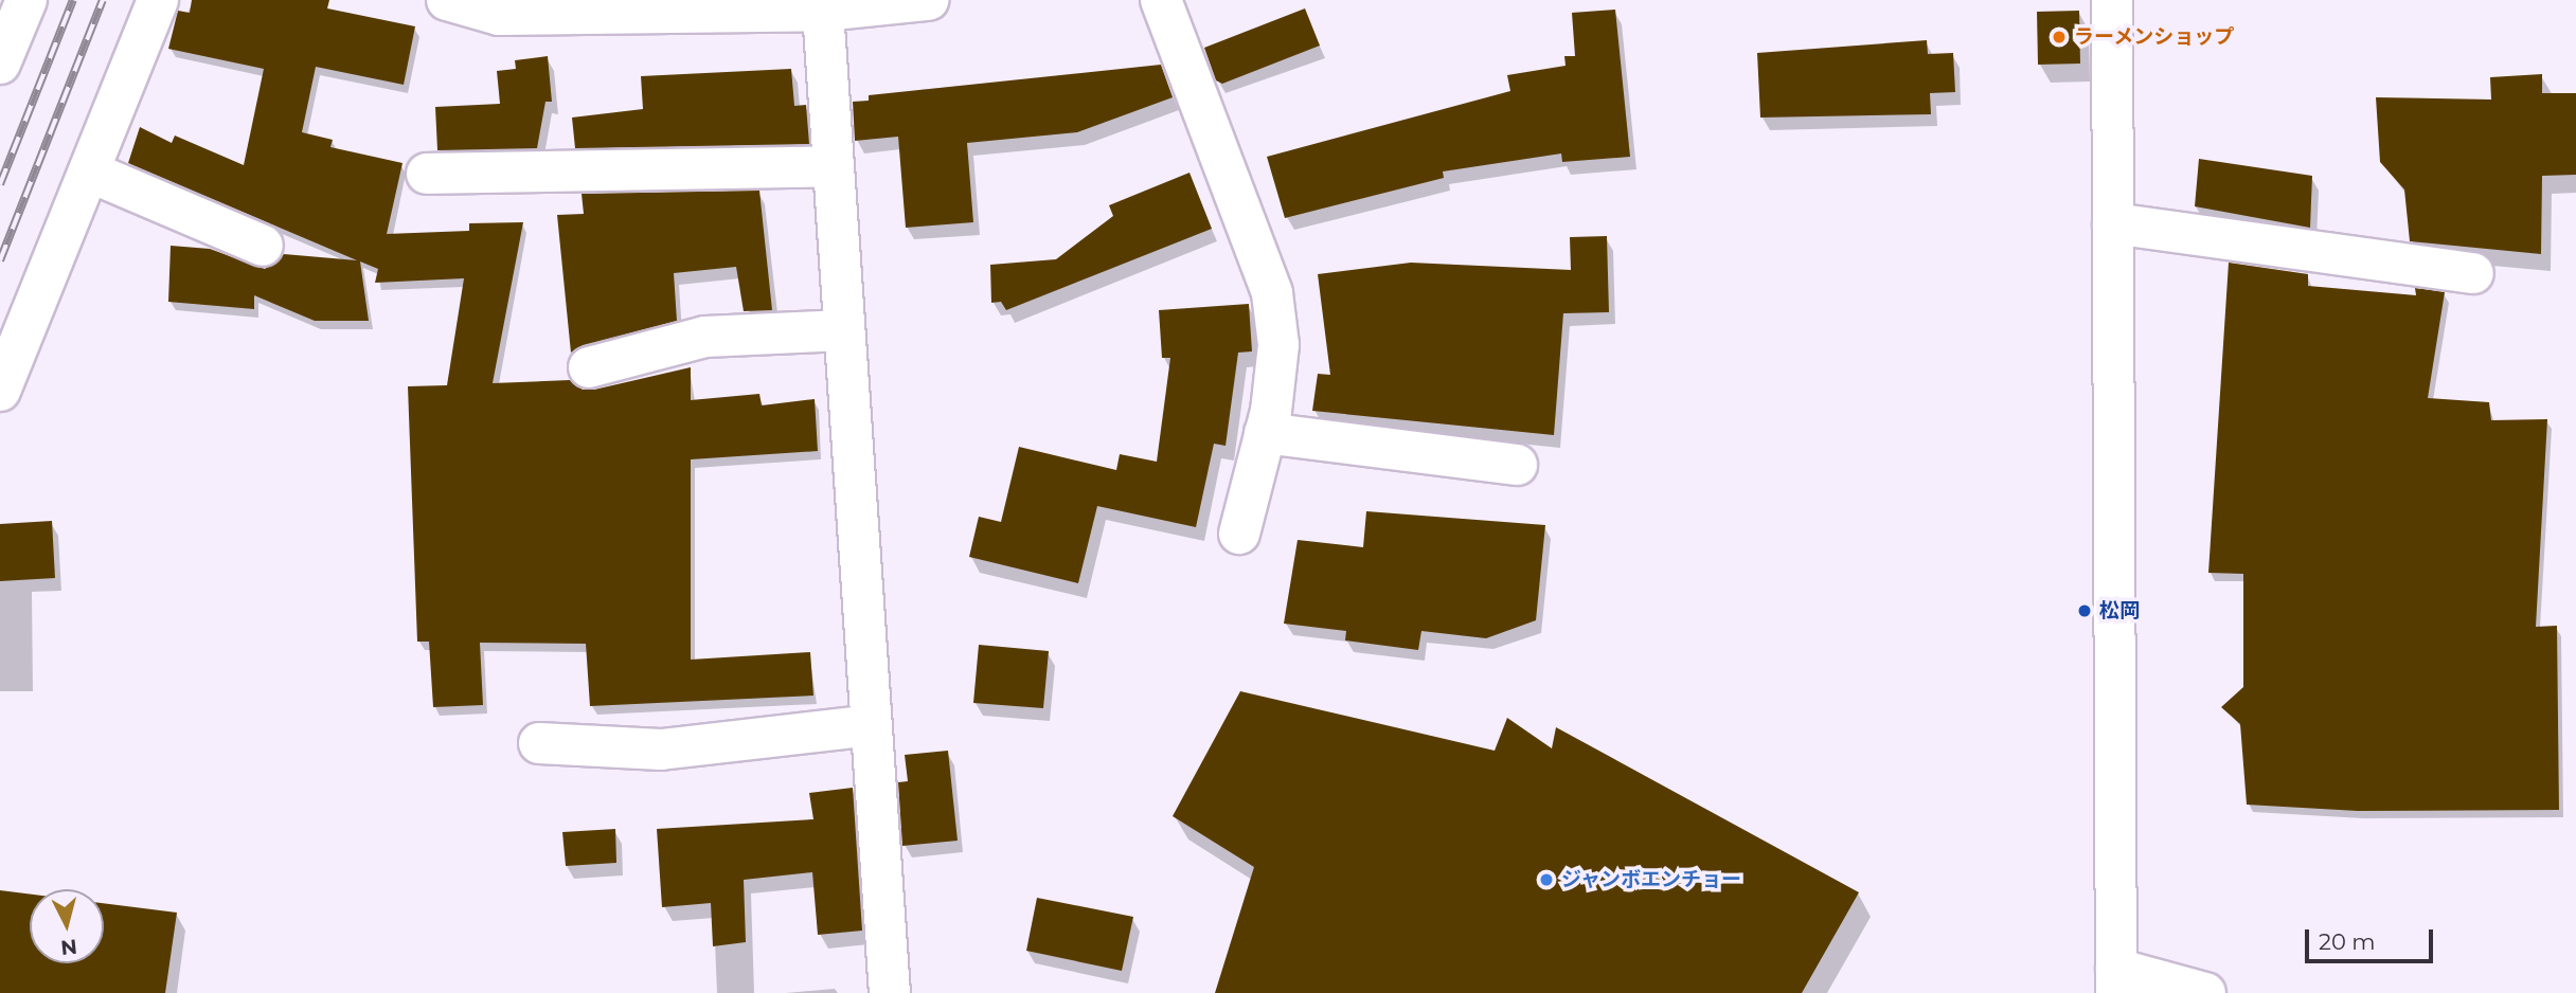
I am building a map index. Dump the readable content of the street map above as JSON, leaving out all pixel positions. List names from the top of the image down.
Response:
{
  "places": ["ラーメンショップ", "松岡", "ジャンボエンチョー"],
  "scale_bar": "20 m",
  "north": "bottom"
}
